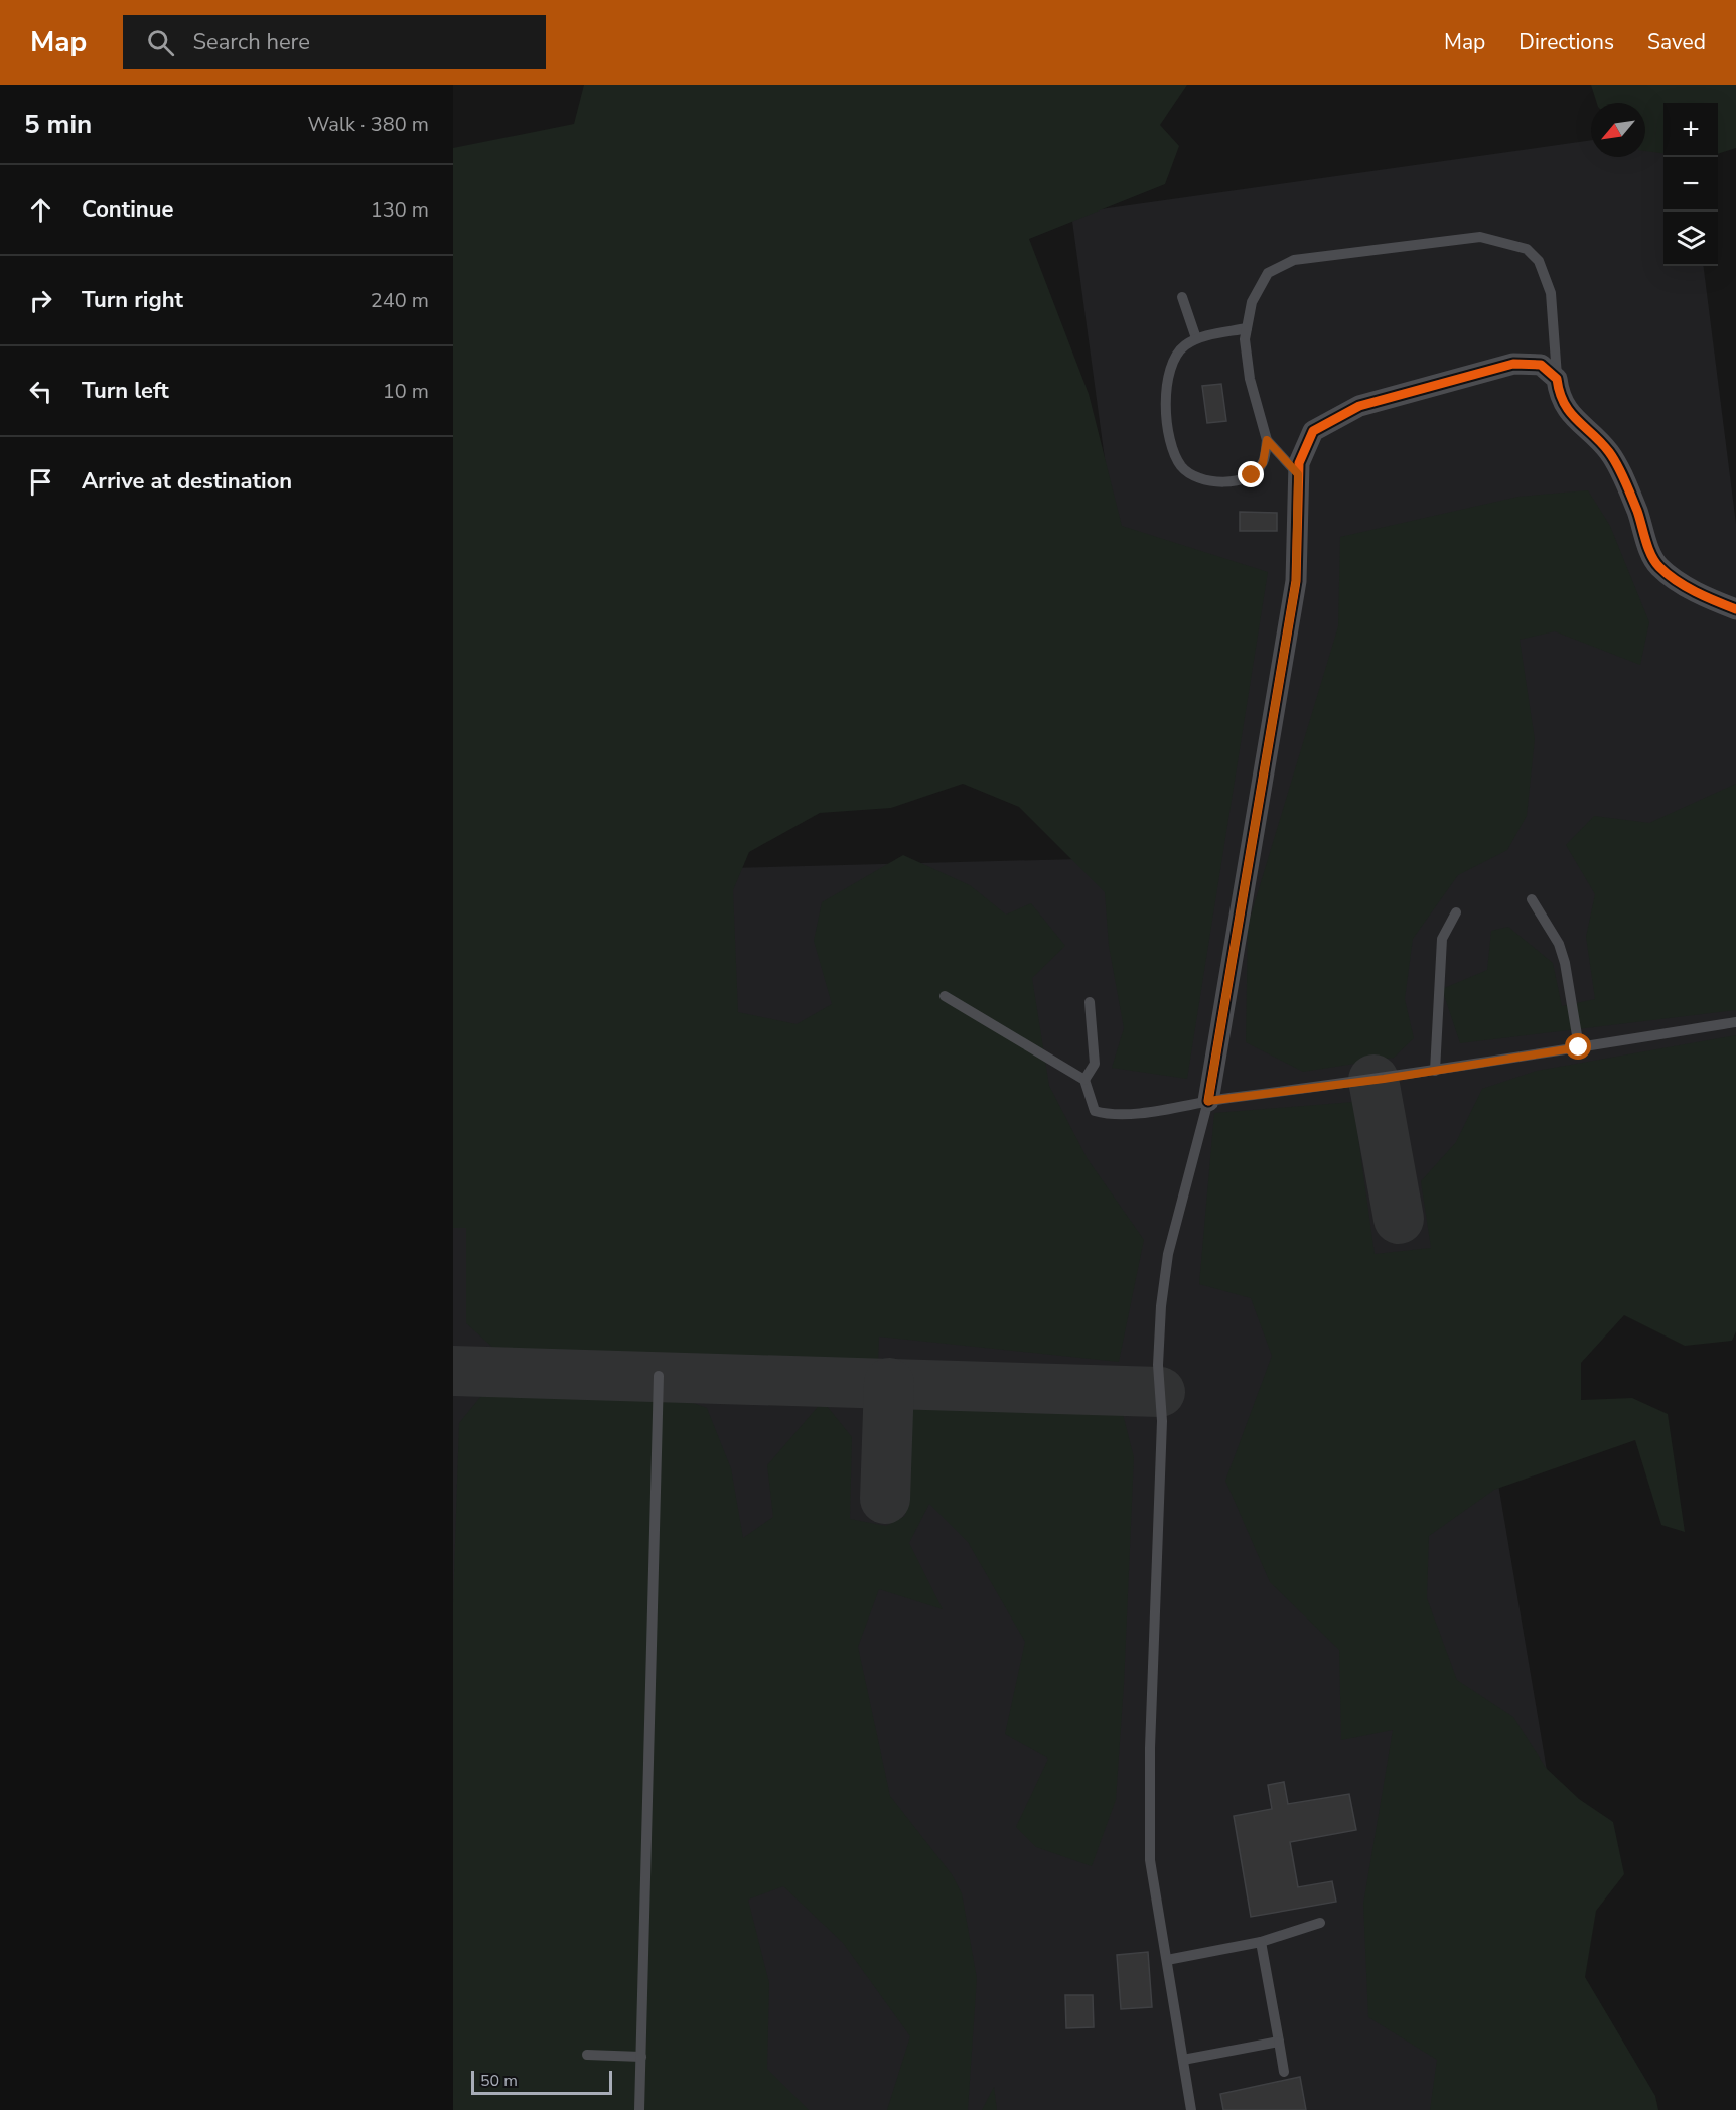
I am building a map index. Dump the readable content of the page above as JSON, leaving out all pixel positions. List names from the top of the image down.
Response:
{
  "scale_bar": "50 m",
  "north": "bottom left",
  "page": {
    "header": "Map",
    "search": "Search here",
    "nav": ["Map", "Directions", "Saved"],
    "heading": ["5 min", "Walk · 380 m"],
    "map_buttons": ["+", "−"],
    "list": [
      ["Continue", "130 m"],
      ["Turn right", "240 m"],
      ["Turn left", "10 m"],
      "Arrive at destination"
    ],
    "scale": "50 m"
  }
}
